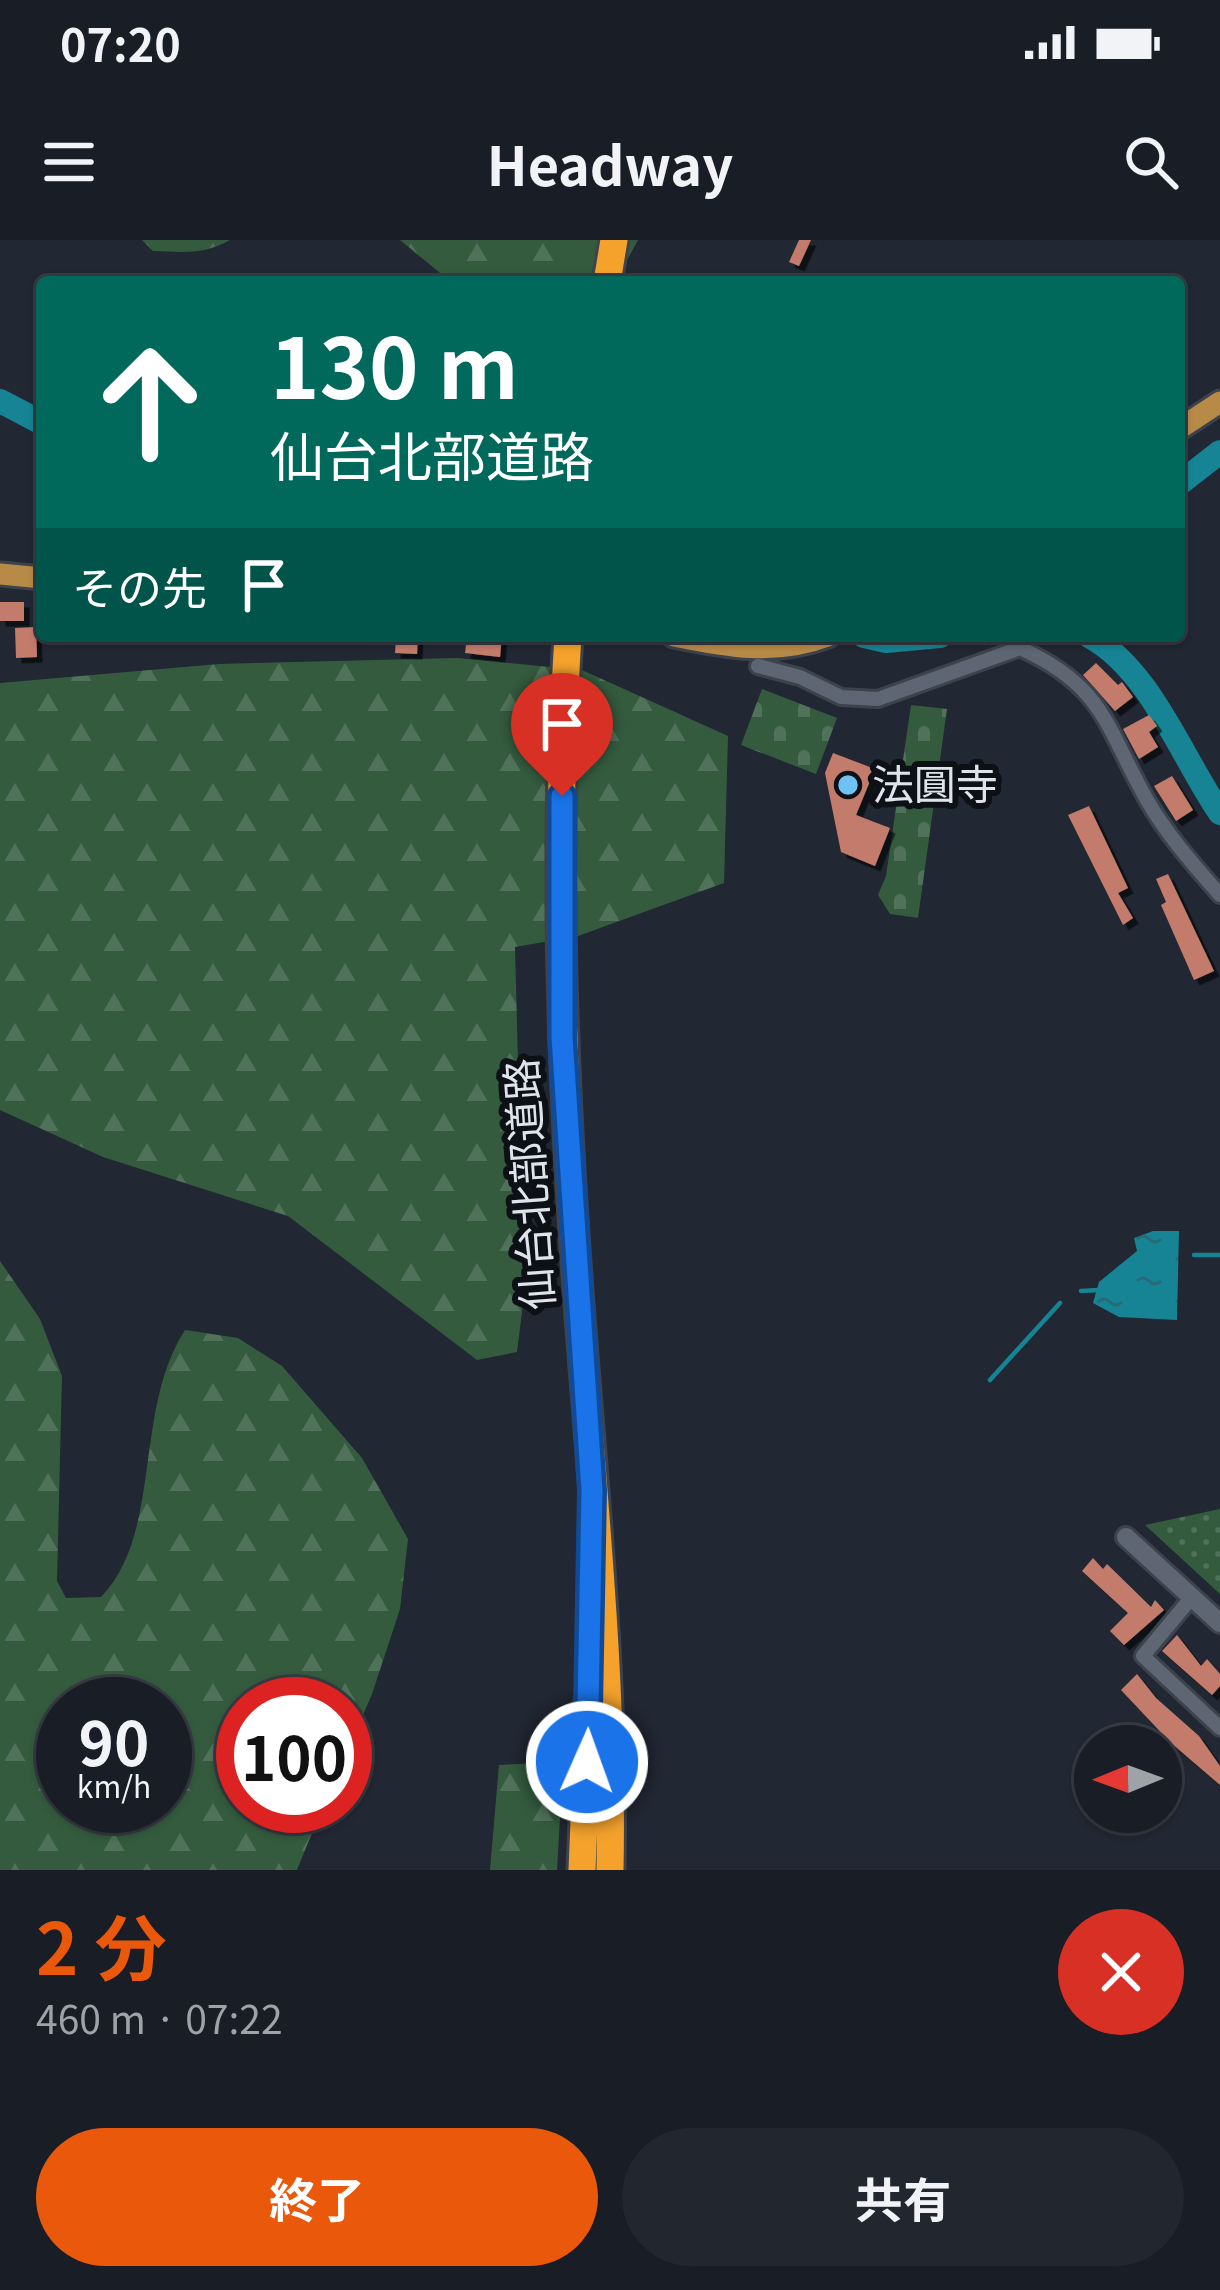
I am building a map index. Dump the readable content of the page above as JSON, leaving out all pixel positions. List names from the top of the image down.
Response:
{
  "streets": {
    "highway": ["仙台北部道路"]
  },
  "places": ["法圓寺"],
  "north": "left",
  "page": {
    "status": "07:20",
    "header": "Headway",
    "turn": ["130 m", "仙台北部道路"],
    "then": "その先",
    "speed": "90 km/h",
    "limit": "100",
    "heading": ["2 分", "460 m · 07:22"],
    "buttons": ["終了", "共有"]
  }
}
